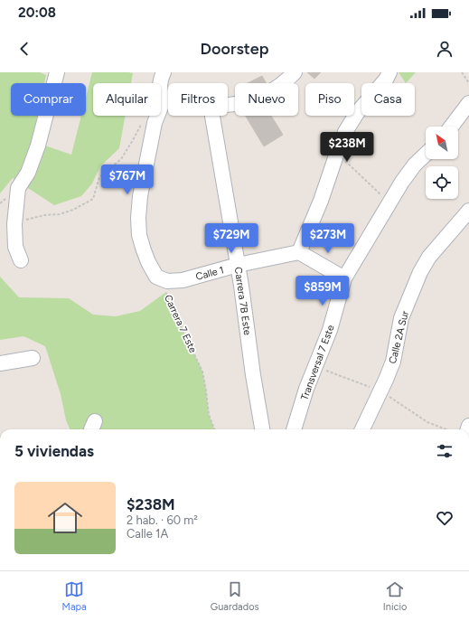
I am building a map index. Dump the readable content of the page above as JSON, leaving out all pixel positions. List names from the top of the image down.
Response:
{
  "streets": {
    "street": [
      "Calle 1",
      "Carrera 7B Este",
      "Calle 2A Sur",
      "Transversal 7 Este"
    ],
    "path": ["Carrera 7 Este"]
  },
  "crossings": [
    ["Calle 1", "Carrera 7B Este"],
    ["Calle 1", "Carrera 7 Este"]
  ],
  "north": "top left",
  "page": {
    "status": "20:08",
    "header": "Doorstep",
    "chip": [
      "Comprar",
      "Alquilar",
      "Filtros",
      "Nuevo",
      "Piso",
      "Casa"
    ],
    "price": [
      "$238M",
      "$767M",
      "$729M",
      "$273M",
      "$859M"
    ],
    "heading": "5 viviendas",
    "list": [
      {
        "name": "$238M",
        "note": "2 hab. · 60 m² · Calle 1A"
      }
    ],
    "tabs": ["Mapa", "Guardados", "Inicio"]
  }
}
